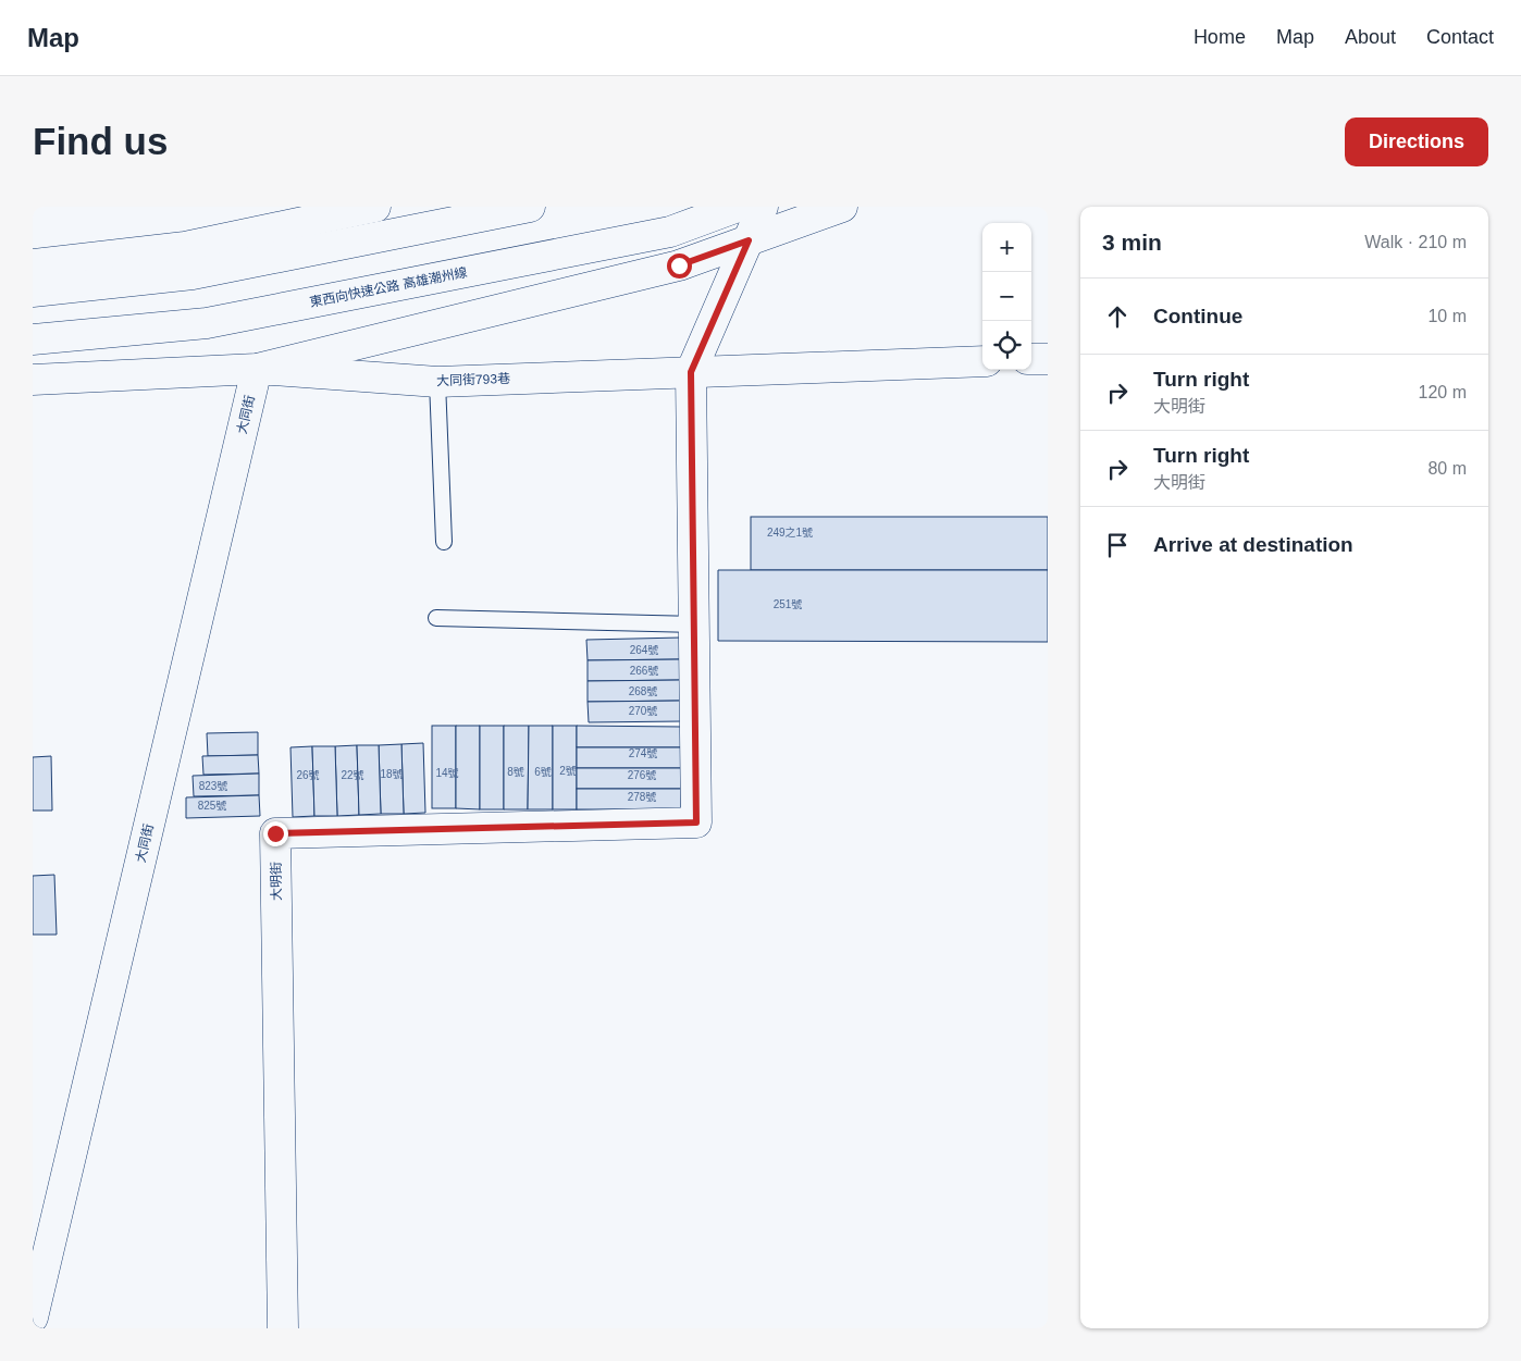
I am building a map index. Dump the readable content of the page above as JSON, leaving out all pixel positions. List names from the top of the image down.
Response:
{
  "streets": {
    "main road": [
      "東西向快速公路 高雄潮州線",
      "大同街793巷",
      "大同街",
      "大明街"
    ]
  },
  "crossings": [
    ["大同街793巷", "大同街"],
    ["大同街793巷", "大明街"]
  ],
  "house_numbers": [
    "249之1號",
    "251號",
    "264號",
    "266號",
    "268號",
    "270號",
    "274號",
    "2號",
    "8號",
    "6號",
    "14號",
    "18號",
    "26號",
    "22號",
    "276號",
    "823號",
    "278號",
    "825號"
  ],
  "page": {
    "header": "Map",
    "nav": [
      "Home",
      "Map",
      "About",
      "Contact"
    ],
    "buttons": "Directions",
    "title": "Find us",
    "heading": ["3 min", "Walk · 210 m"],
    "map_buttons": ["+", "−"],
    "list": [
      ["Continue", "10 m"],
      ["Turn right", "大明街", "120 m"],
      ["Turn right", "大明街", "80 m"],
      "Arrive at destination"
    ]
  }
}
